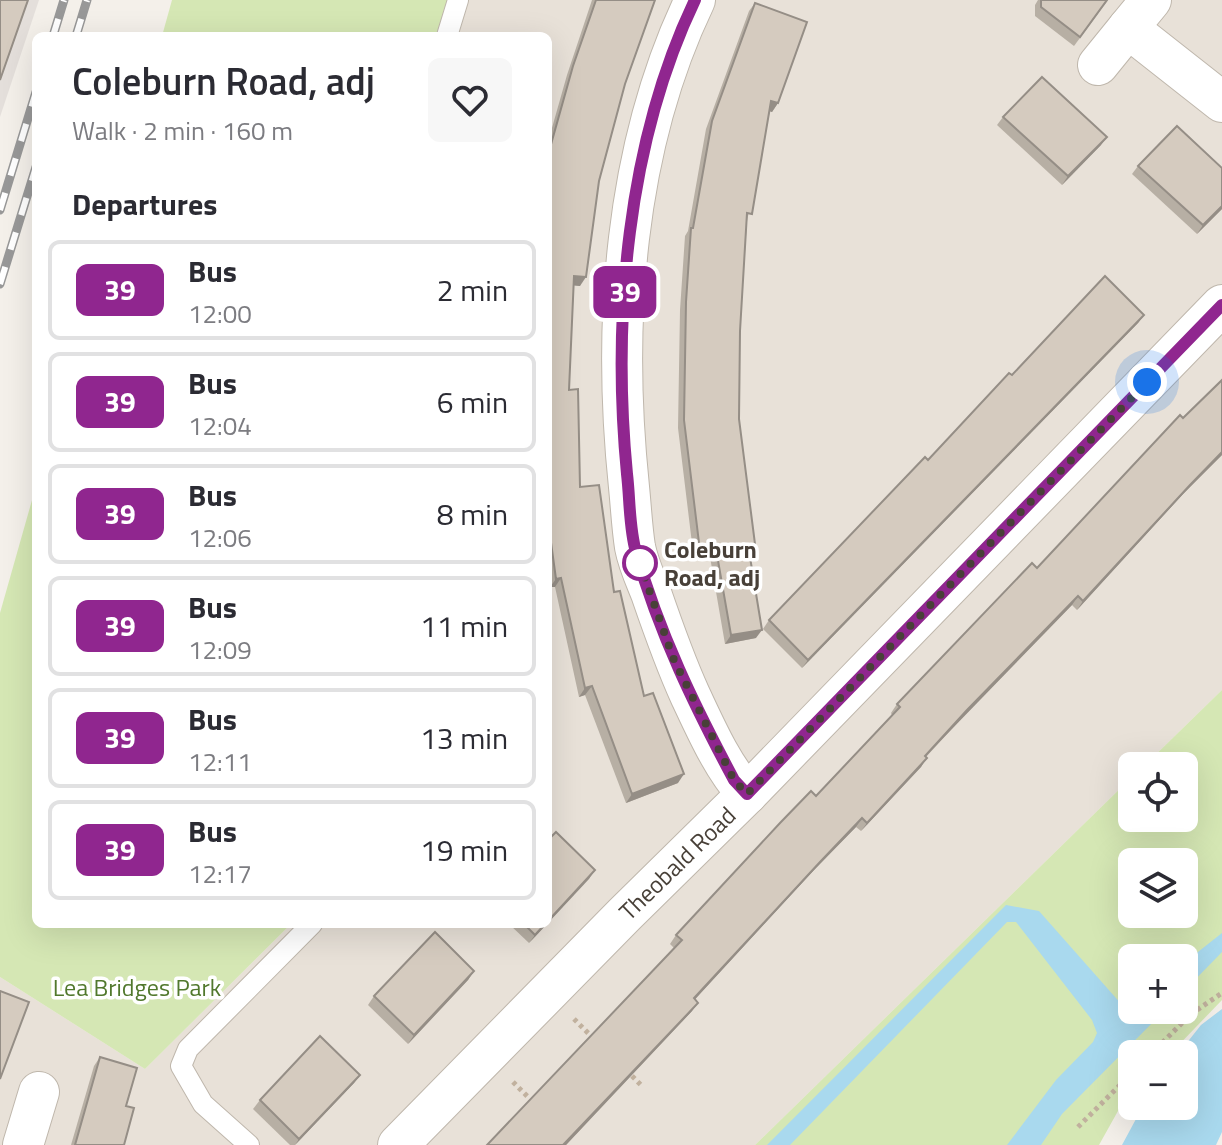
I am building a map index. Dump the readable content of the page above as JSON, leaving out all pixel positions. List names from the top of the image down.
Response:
{
  "streets": {
    "street": ["Theobald Road"]
  },
  "parks": ["Lea Bridges Park"],
  "places": ["Coleburn Road, adj"],
  "lines": ["bus line 39"],
  "page": {
    "on_map": "39",
    "heading": [
      ["Coleburn Road, adj", "Walk · 2 min · 160 m"],
      "Departures"
    ],
    "list": [
      {
        "mark": "39",
        "name": "Bus",
        "note": "12:00",
        "value": "2 min"
      },
      {
        "mark": "39",
        "name": "Bus",
        "note": "12:04",
        "value": "6 min"
      },
      {
        "mark": "39",
        "name": "Bus",
        "note": "12:06",
        "value": "8 min"
      },
      {
        "mark": "39",
        "name": "Bus",
        "note": "12:09",
        "value": "11 min"
      },
      {
        "mark": "39",
        "name": "Bus",
        "note": "12:11",
        "value": "13 min"
      },
      {
        "mark": "39",
        "name": "Bus",
        "note": "12:17",
        "value": "19 min"
      }
    ],
    "map_buttons": ["+", "−"]
  }
}
